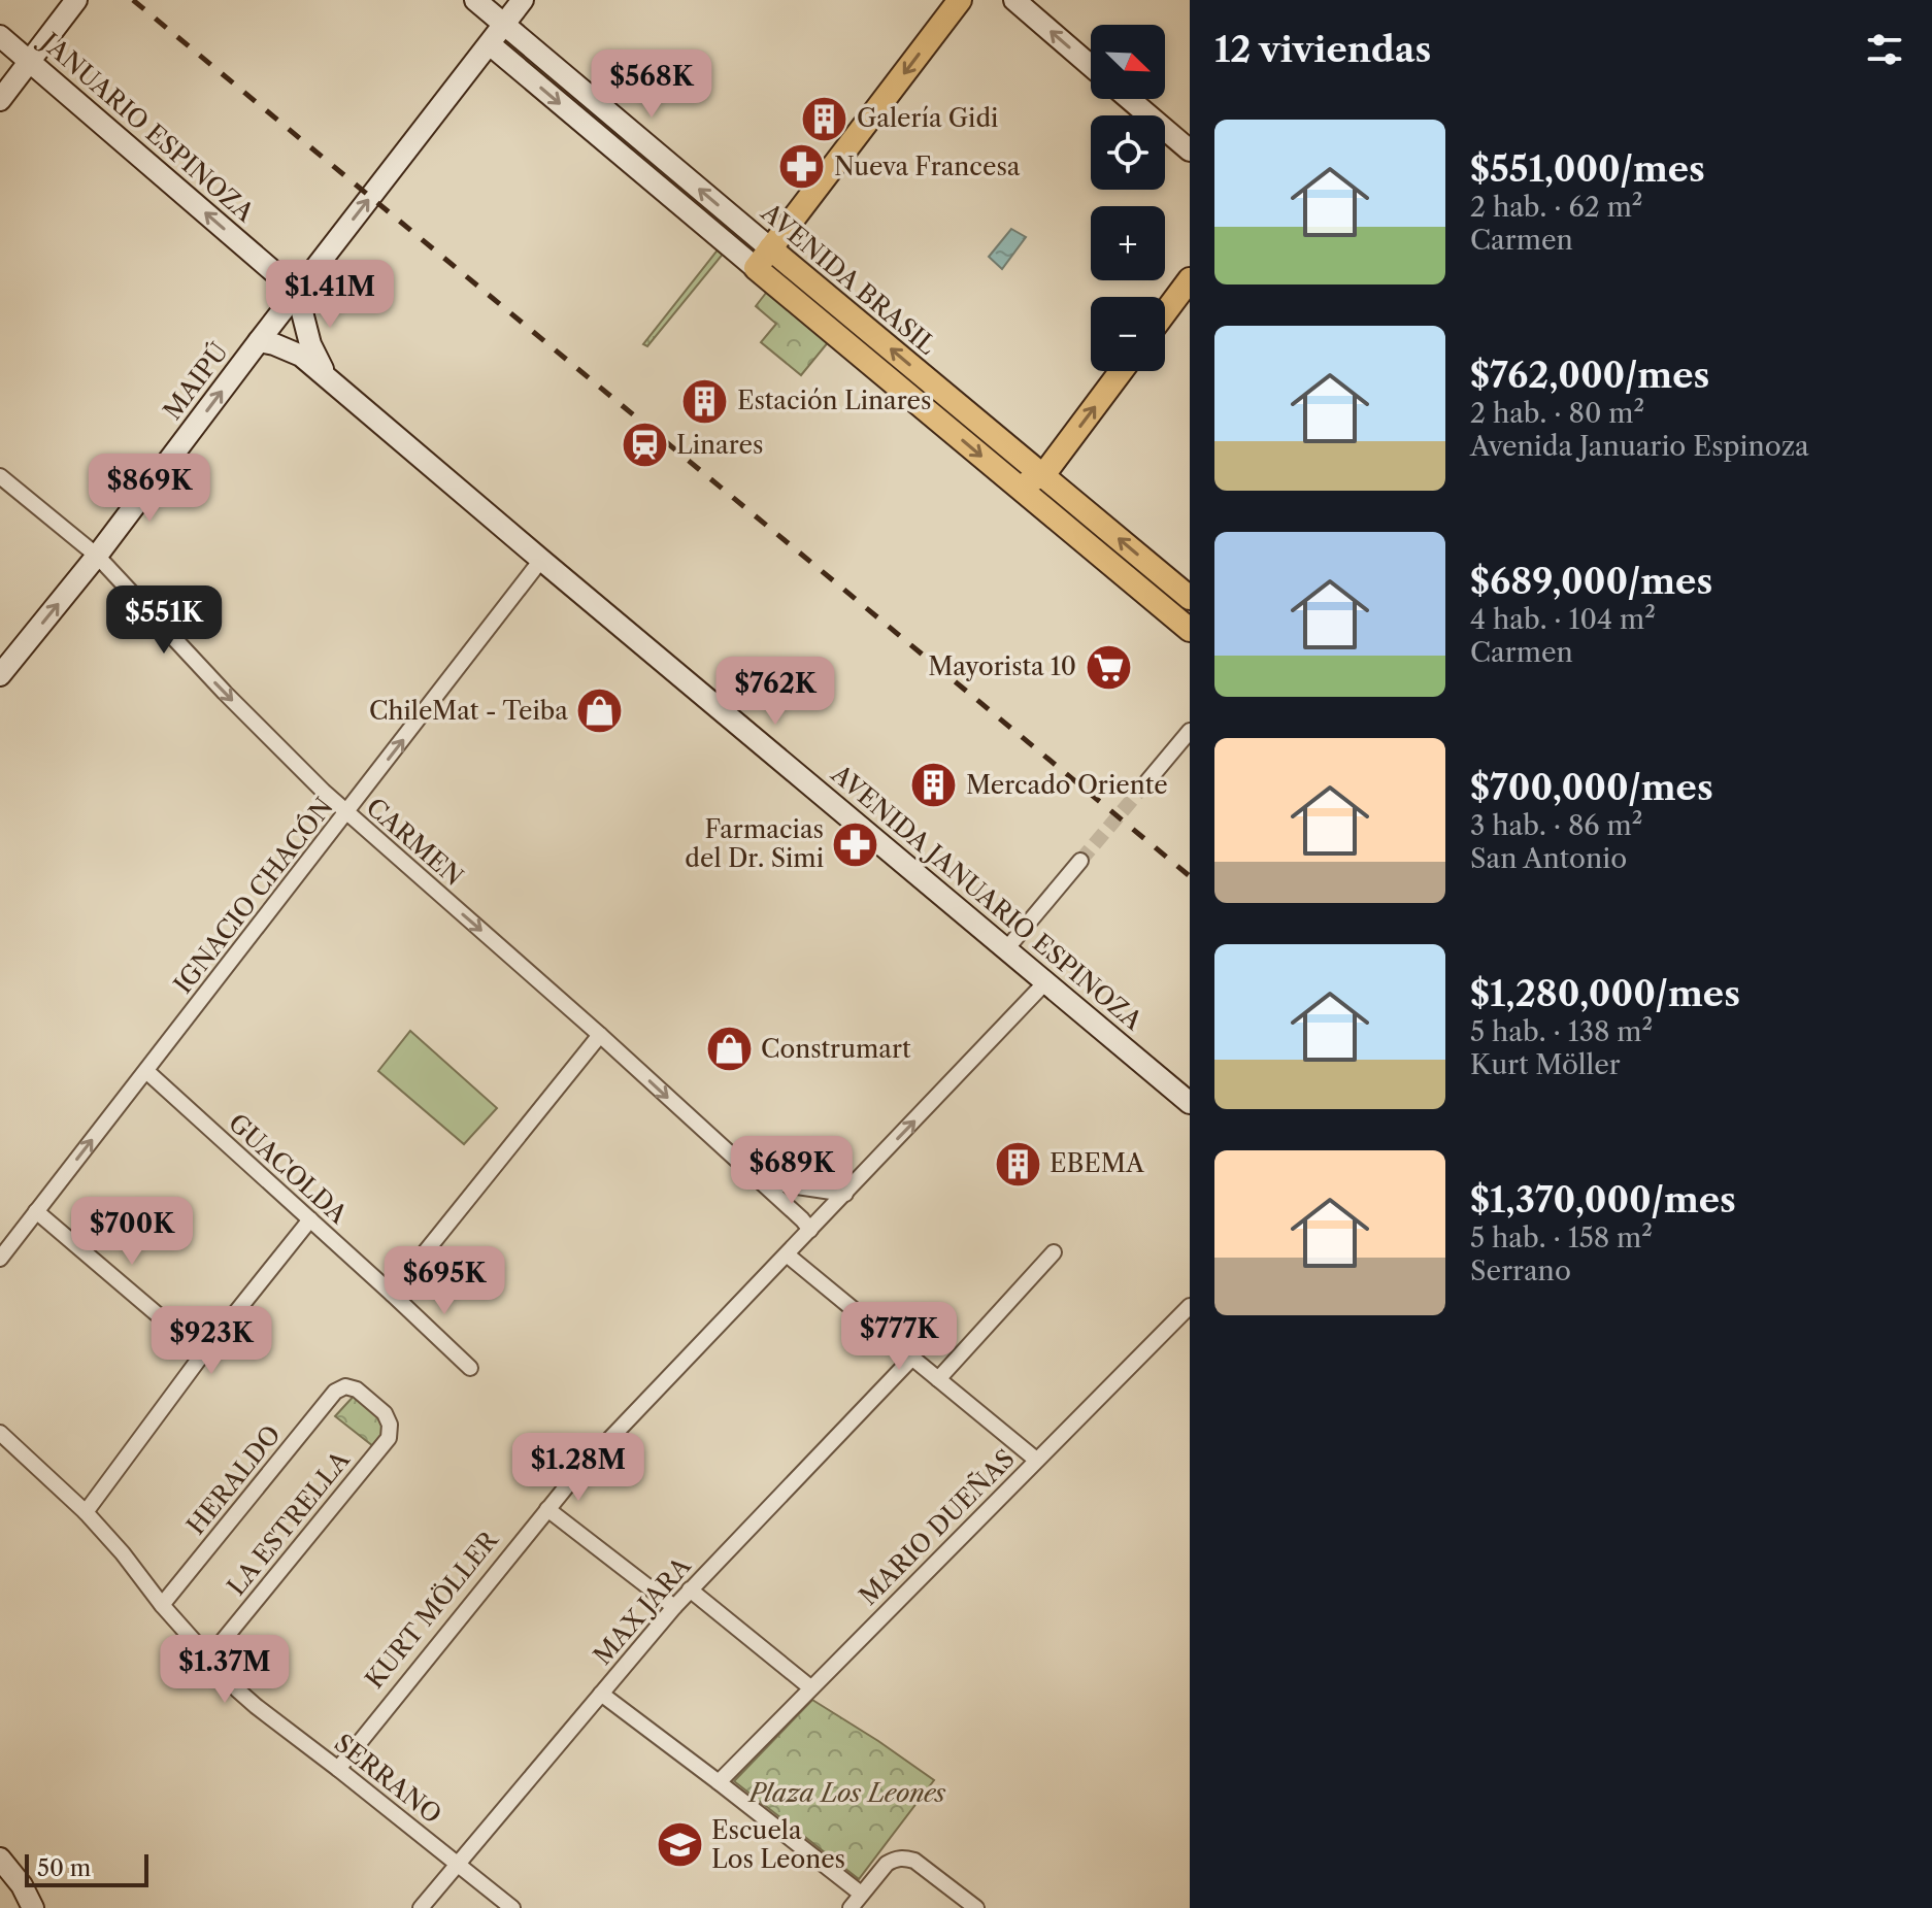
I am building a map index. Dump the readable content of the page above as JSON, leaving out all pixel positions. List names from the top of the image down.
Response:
{
  "streets": {
    "main road": [
      "JANUARIO ESPINOZA",
      "AVENIDA BRASIL",
      "MAIPÚ",
      "AVENIDA JANUARIO ESPINOZA"
    ],
    "street": [
      "CARMEN",
      "IGNACIO CHACÓN",
      "GUACOLDA",
      "HERALDO",
      "LA ESTRELLA",
      "MARIO DUEÑAS",
      "KURT MÖLLER",
      "MAX JARA",
      "SERRANO"
    ]
  },
  "crossings": [
    ["JANUARIO ESPINOZA", "MAIPÚ"],
    ["JANUARIO ESPINOZA", "AVENIDA JANUARIO ESPINOZA"],
    ["AVENIDA BRASIL", "MAIPÚ"],
    ["MAIPÚ", "CARMEN"],
    ["MAIPÚ", "AVENIDA JANUARIO ESPINOZA"],
    ["CARMEN", "IGNACIO CHACÓN"],
    ["CARMEN", "KURT MÖLLER"],
    ["IGNACIO CHACÓN", "AVENIDA JANUARIO ESPINOZA"],
    ["IGNACIO CHACÓN", "GUACOLDA"],
    ["AVENIDA JANUARIO ESPINOZA", "KURT MÖLLER"],
    ["HERALDO", "LA ESTRELLA"],
    ["HERALDO", "SERRANO"],
    ["LA ESTRELLA", "SERRANO"],
    ["KURT MÖLLER", "SERRANO"],
    ["MAX JARA", "SERRANO"]
  ],
  "one_way": [
    "JANUARIO ESPINOZA",
    "MAIPÚ",
    "CARMEN",
    "IGNACIO CHACÓN"
  ],
  "parks": ["Plaza Los Leones"],
  "places": {
    "building": [
      "Galería Gidi",
      "Estación Linares",
      "Mercado Oriente",
      "EBEMA"
    ],
    "pharmacy": ["Nueva Francesa", "Farmacias del Dr. Simi"],
    "station": ["Linares"],
    "supermarket": ["Mayorista 10"],
    "shop": ["ChileMat - Teiba", "Construmart"],
    "school or university": ["Escuela Los Leones"]
  },
  "scale_bar": "50 m",
  "north": "bottom right",
  "page": {
    "heading": "12 viviendas",
    "map_buttons": ["+", "−"],
    "price": [
      "$568K",
      "$1.41M",
      "$869K",
      "$551K",
      "$762K",
      "$689K",
      "$700K",
      "$695K",
      "$777K",
      "$923K",
      "$1.28M",
      "$1.37M"
    ],
    "list": [
      {
        "name": "$551,000/mes",
        "note": "2 hab. · 62 m² · Carmen"
      },
      {
        "name": "$762,000/mes",
        "note": "2 hab. · 80 m² · Avenida Januario Espinoza"
      },
      {
        "name": "$689,000/mes",
        "note": "4 hab. · 104 m² · Carmen"
      },
      {
        "name": "$700,000/mes",
        "note": "3 hab. · 86 m² · San Antonio"
      },
      {
        "name": "$1,280,000/mes",
        "note": "5 hab. · 138 m² · Kurt Möller"
      },
      {
        "name": "$1,370,000/mes",
        "note": "5 hab. · 158 m² · Serrano"
      }
    ],
    "scale": "50 m"
  }
}
